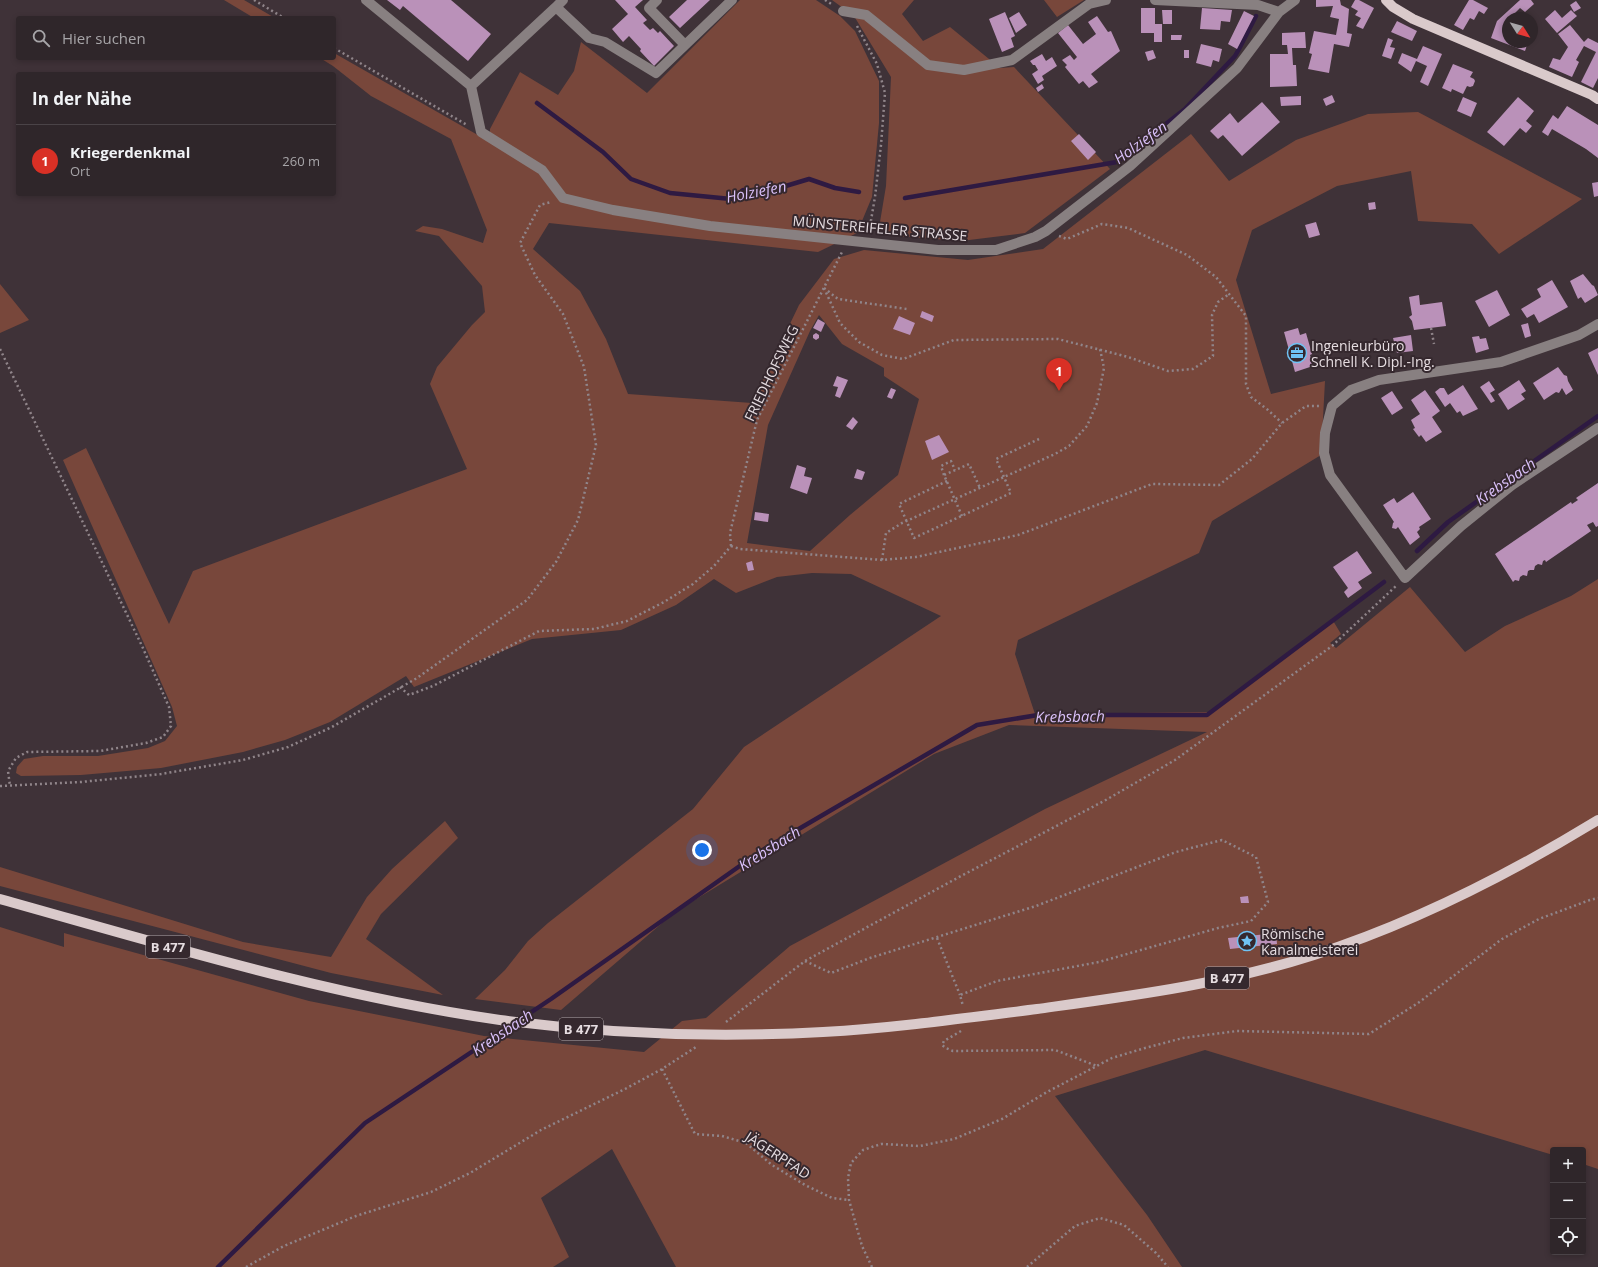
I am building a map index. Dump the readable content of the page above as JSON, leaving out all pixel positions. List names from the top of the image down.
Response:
{
  "streets": {
    "main road": ["B 477"],
    "street": ["MÜNSTEREIFELER STRASSE"],
    "path": ["FRIEDHOFSWEG", "JÄGERPFAD"]
  },
  "crossings": [
    ["MÜNSTEREIFELER STRASSE", "FRIEDHOFSWEG"]
  ],
  "water": ["Holziefen", "Krebsbach"],
  "places": {
    "office": ["Ingenieurbüro Schnell K. Dipl.-Ing."],
    "place": ["Römische Kanalmeisterei"]
  },
  "north": "bottom right",
  "page": {
    "search": "Hier suchen",
    "heading": "In der Nähe",
    "list": [
      {
        "mark": "1",
        "name": "Kriegerdenkmal",
        "note": "Ort",
        "value": "260 m"
      }
    ],
    "pins": "1",
    "map_buttons": ["+", "−"]
  }
}
